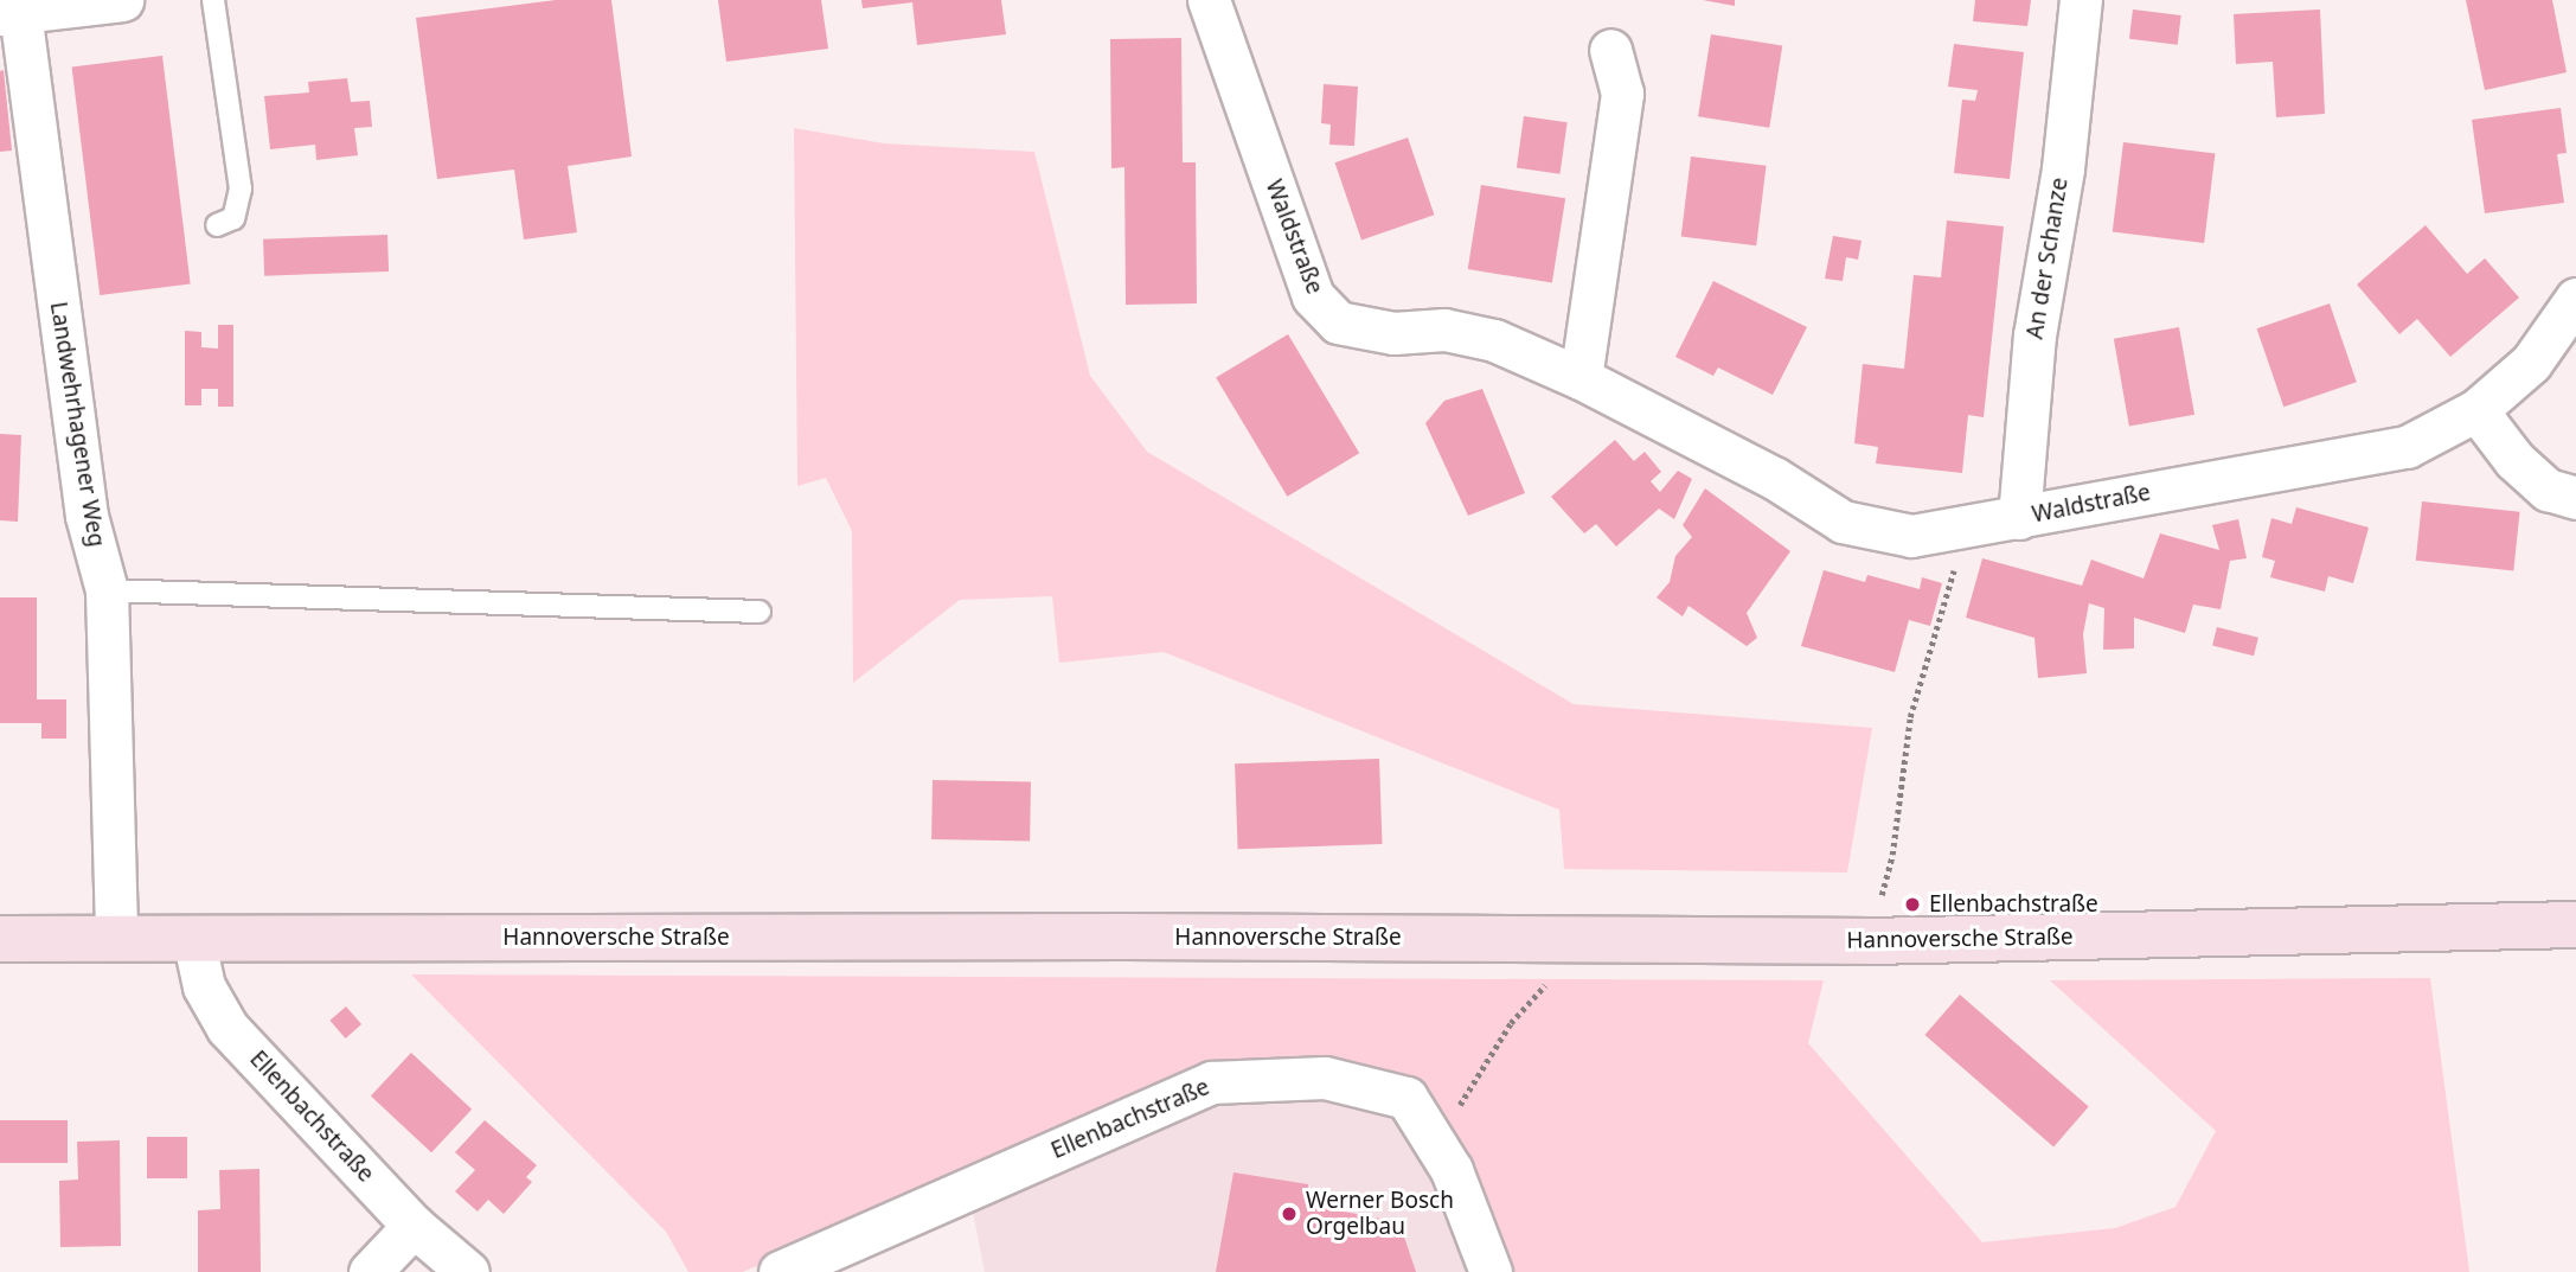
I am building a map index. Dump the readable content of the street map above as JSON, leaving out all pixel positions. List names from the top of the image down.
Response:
{
  "streets": {
    "main road": ["Hannoversche Straße"],
    "street": [
      "Waldstraße",
      "An der Schanze",
      "Landwehrhagener Weg",
      "Ellenbachstraße"
    ]
  },
  "crossings": [
    ["Waldstraße", "An der Schanze"],
    ["Landwehrhagener Weg", "Hannoversche Straße"],
    ["Hannoversche Straße", "Ellenbachstraße"]
  ],
  "places": ["Ellenbachstraße", "Werner Bosch Orgelbau"]
}
